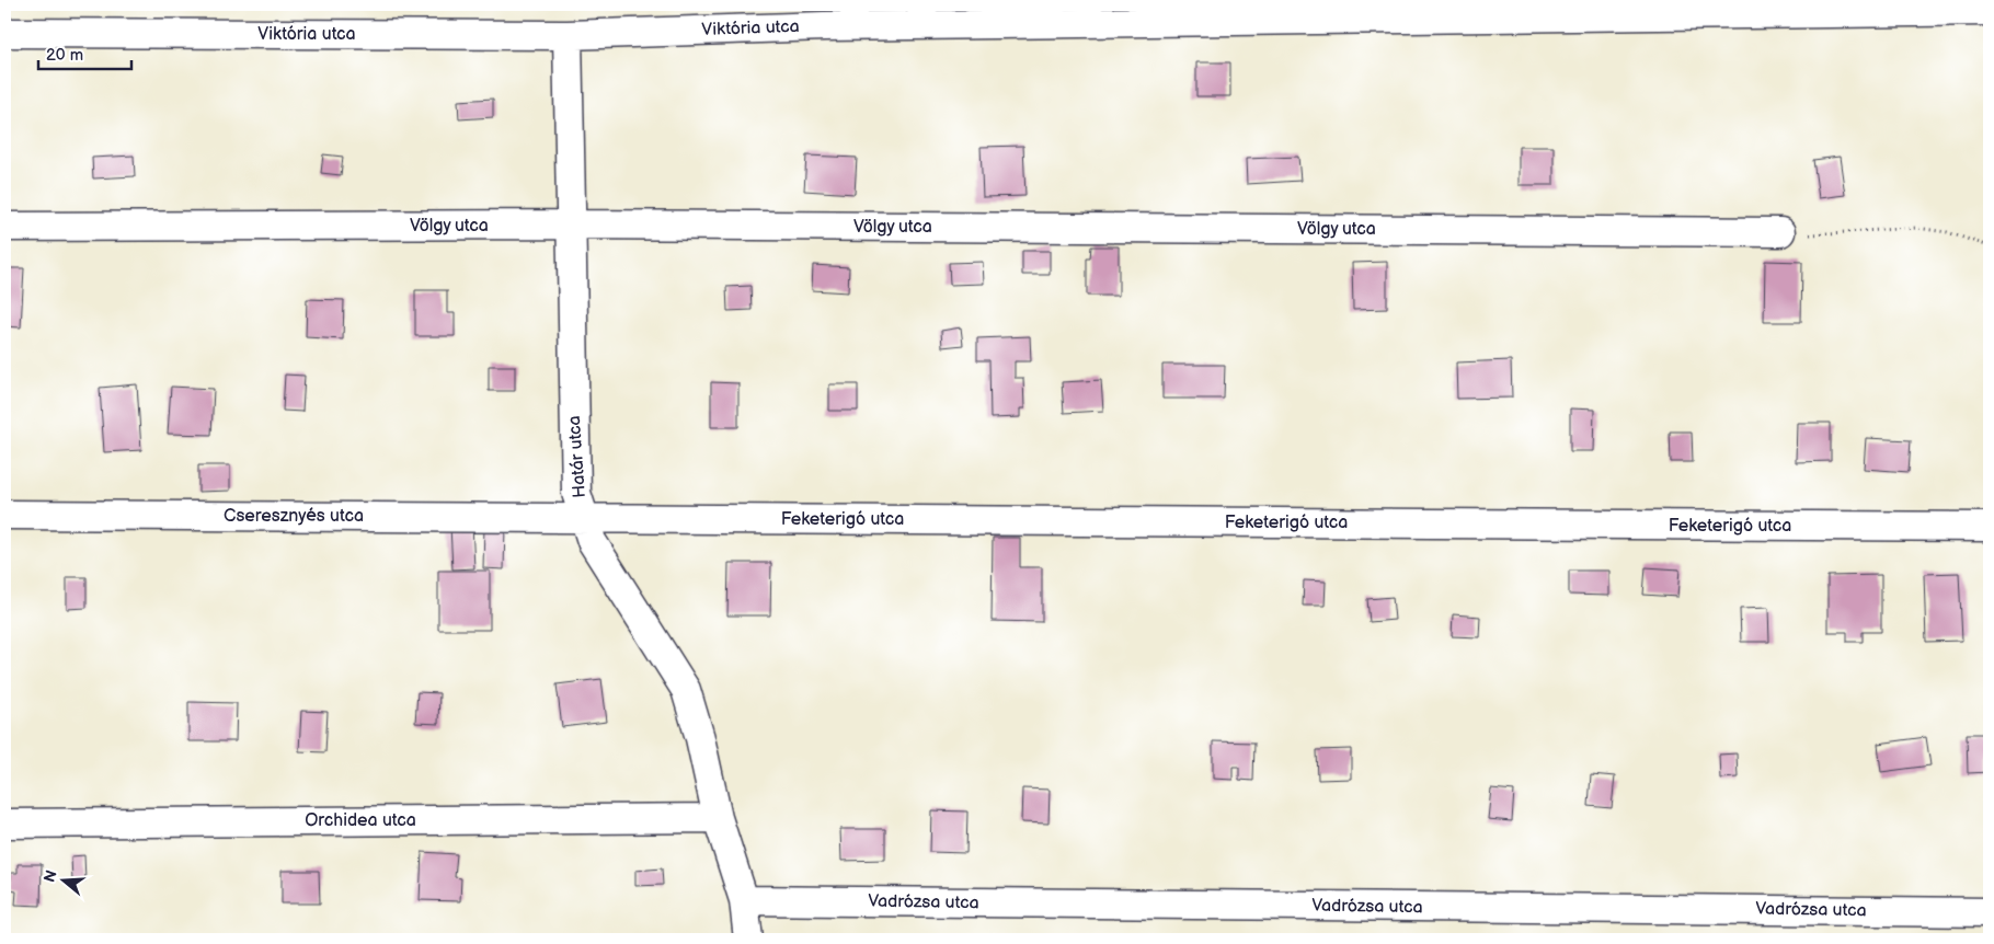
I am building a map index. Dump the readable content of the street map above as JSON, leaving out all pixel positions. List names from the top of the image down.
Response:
{
  "streets": {
    "street": [
      "Viktória utca",
      "Völgy utca",
      "Határ utca",
      "Cseresznyés utca",
      "Feketerigó utca",
      "Orchidea utca",
      "Vadrózsa utca"
    ]
  },
  "crossings": [
    ["Viktória utca", "Határ utca"],
    ["Völgy utca", "Határ utca"],
    ["Határ utca", "Cseresznyés utca"],
    ["Határ utca", "Feketerigó utca"],
    ["Határ utca", "Orchidea utca"],
    ["Határ utca", "Vadrózsa utca"],
    ["Cseresznyés utca", "Feketerigó utca"]
  ],
  "scale_bar": "20 m",
  "north": "left"
}
